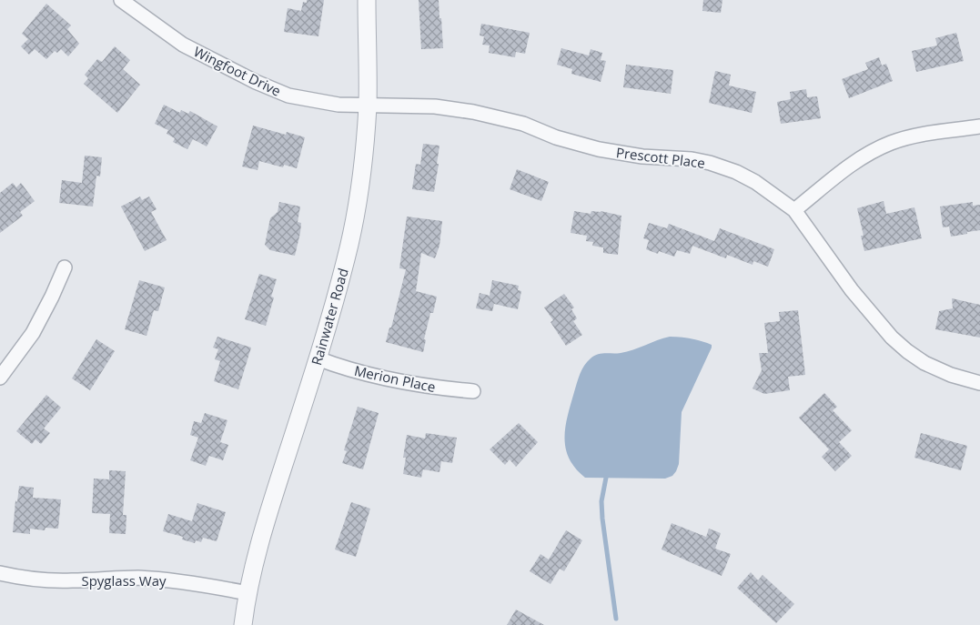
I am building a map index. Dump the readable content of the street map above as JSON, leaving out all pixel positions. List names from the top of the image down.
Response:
{
  "streets": {
    "street": [
      "Wingfoot Drive",
      "Prescott Place",
      "Rainwater Road",
      "Merion Place",
      "Spyglass Way"
    ]
  },
  "crossings": [
    ["Wingfoot Drive", "Prescott Place"],
    ["Wingfoot Drive", "Rainwater Road"],
    ["Prescott Place", "Rainwater Road"],
    ["Rainwater Road", "Merion Place"],
    ["Rainwater Road", "Spyglass Way"]
  ]
}
